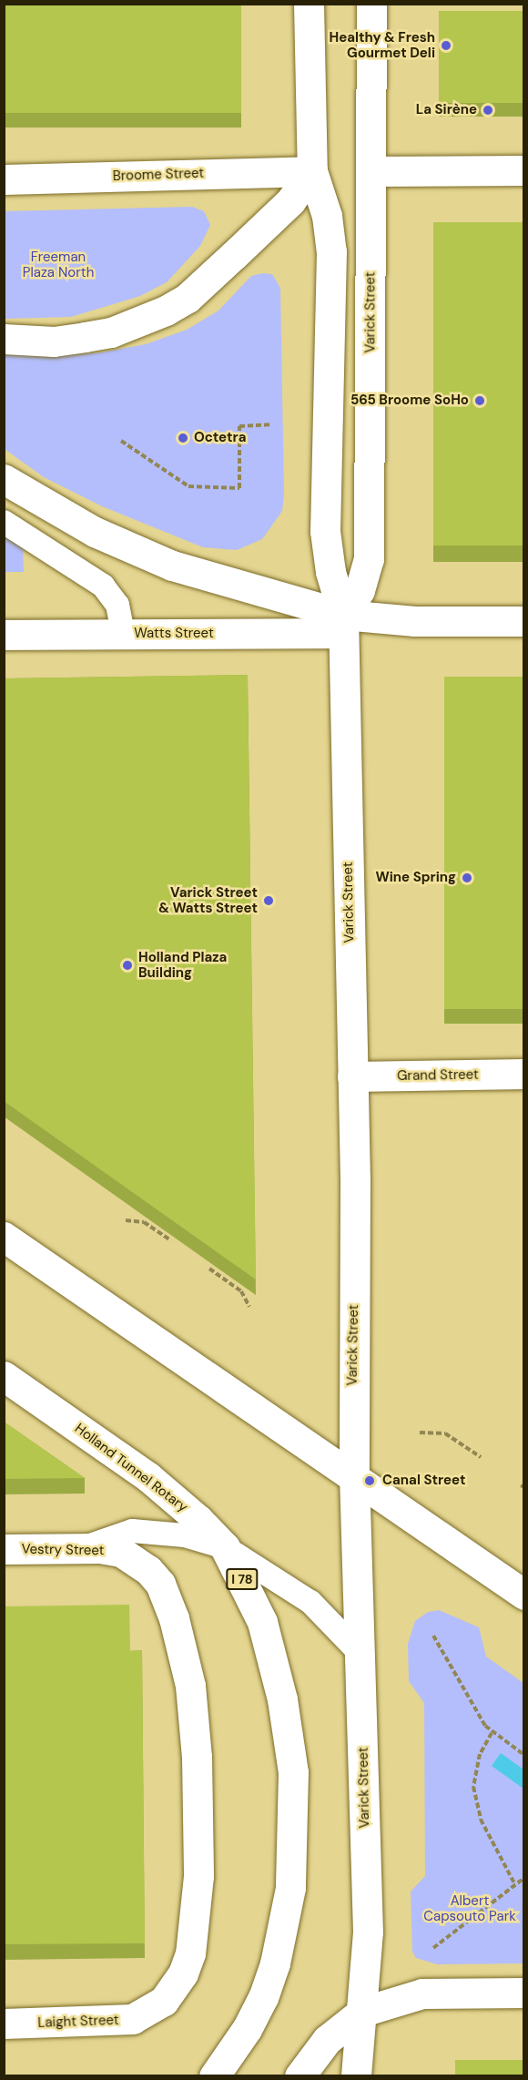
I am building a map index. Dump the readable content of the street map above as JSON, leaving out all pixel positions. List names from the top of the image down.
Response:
{
  "streets": {
    "main road": [
      "Broome Street",
      "Varick Street",
      "Watts Street",
      "Grand Street",
      "Holland Tunnel Rotary",
      "Vestry Street",
      "I 78",
      "Laight Street"
    ]
  },
  "crossings": [
    ["Broome Street", "Varick Street"],
    ["Varick Street", "Watts Street"],
    ["Varick Street", "Grand Street"],
    ["Vestry Street", "Laight Street"]
  ],
  "parks": ["Freeman Plaza North", "Albert Capsouto Park"],
  "places": [
    "Healthy & Fresh Gourmet Deli",
    "La Sirène",
    "565 Broome SoHo",
    "Octetra",
    "Wine Spring",
    "Varick Street & Watts Street",
    "Holland Plaza Building",
    "Canal Street"
  ]
}
